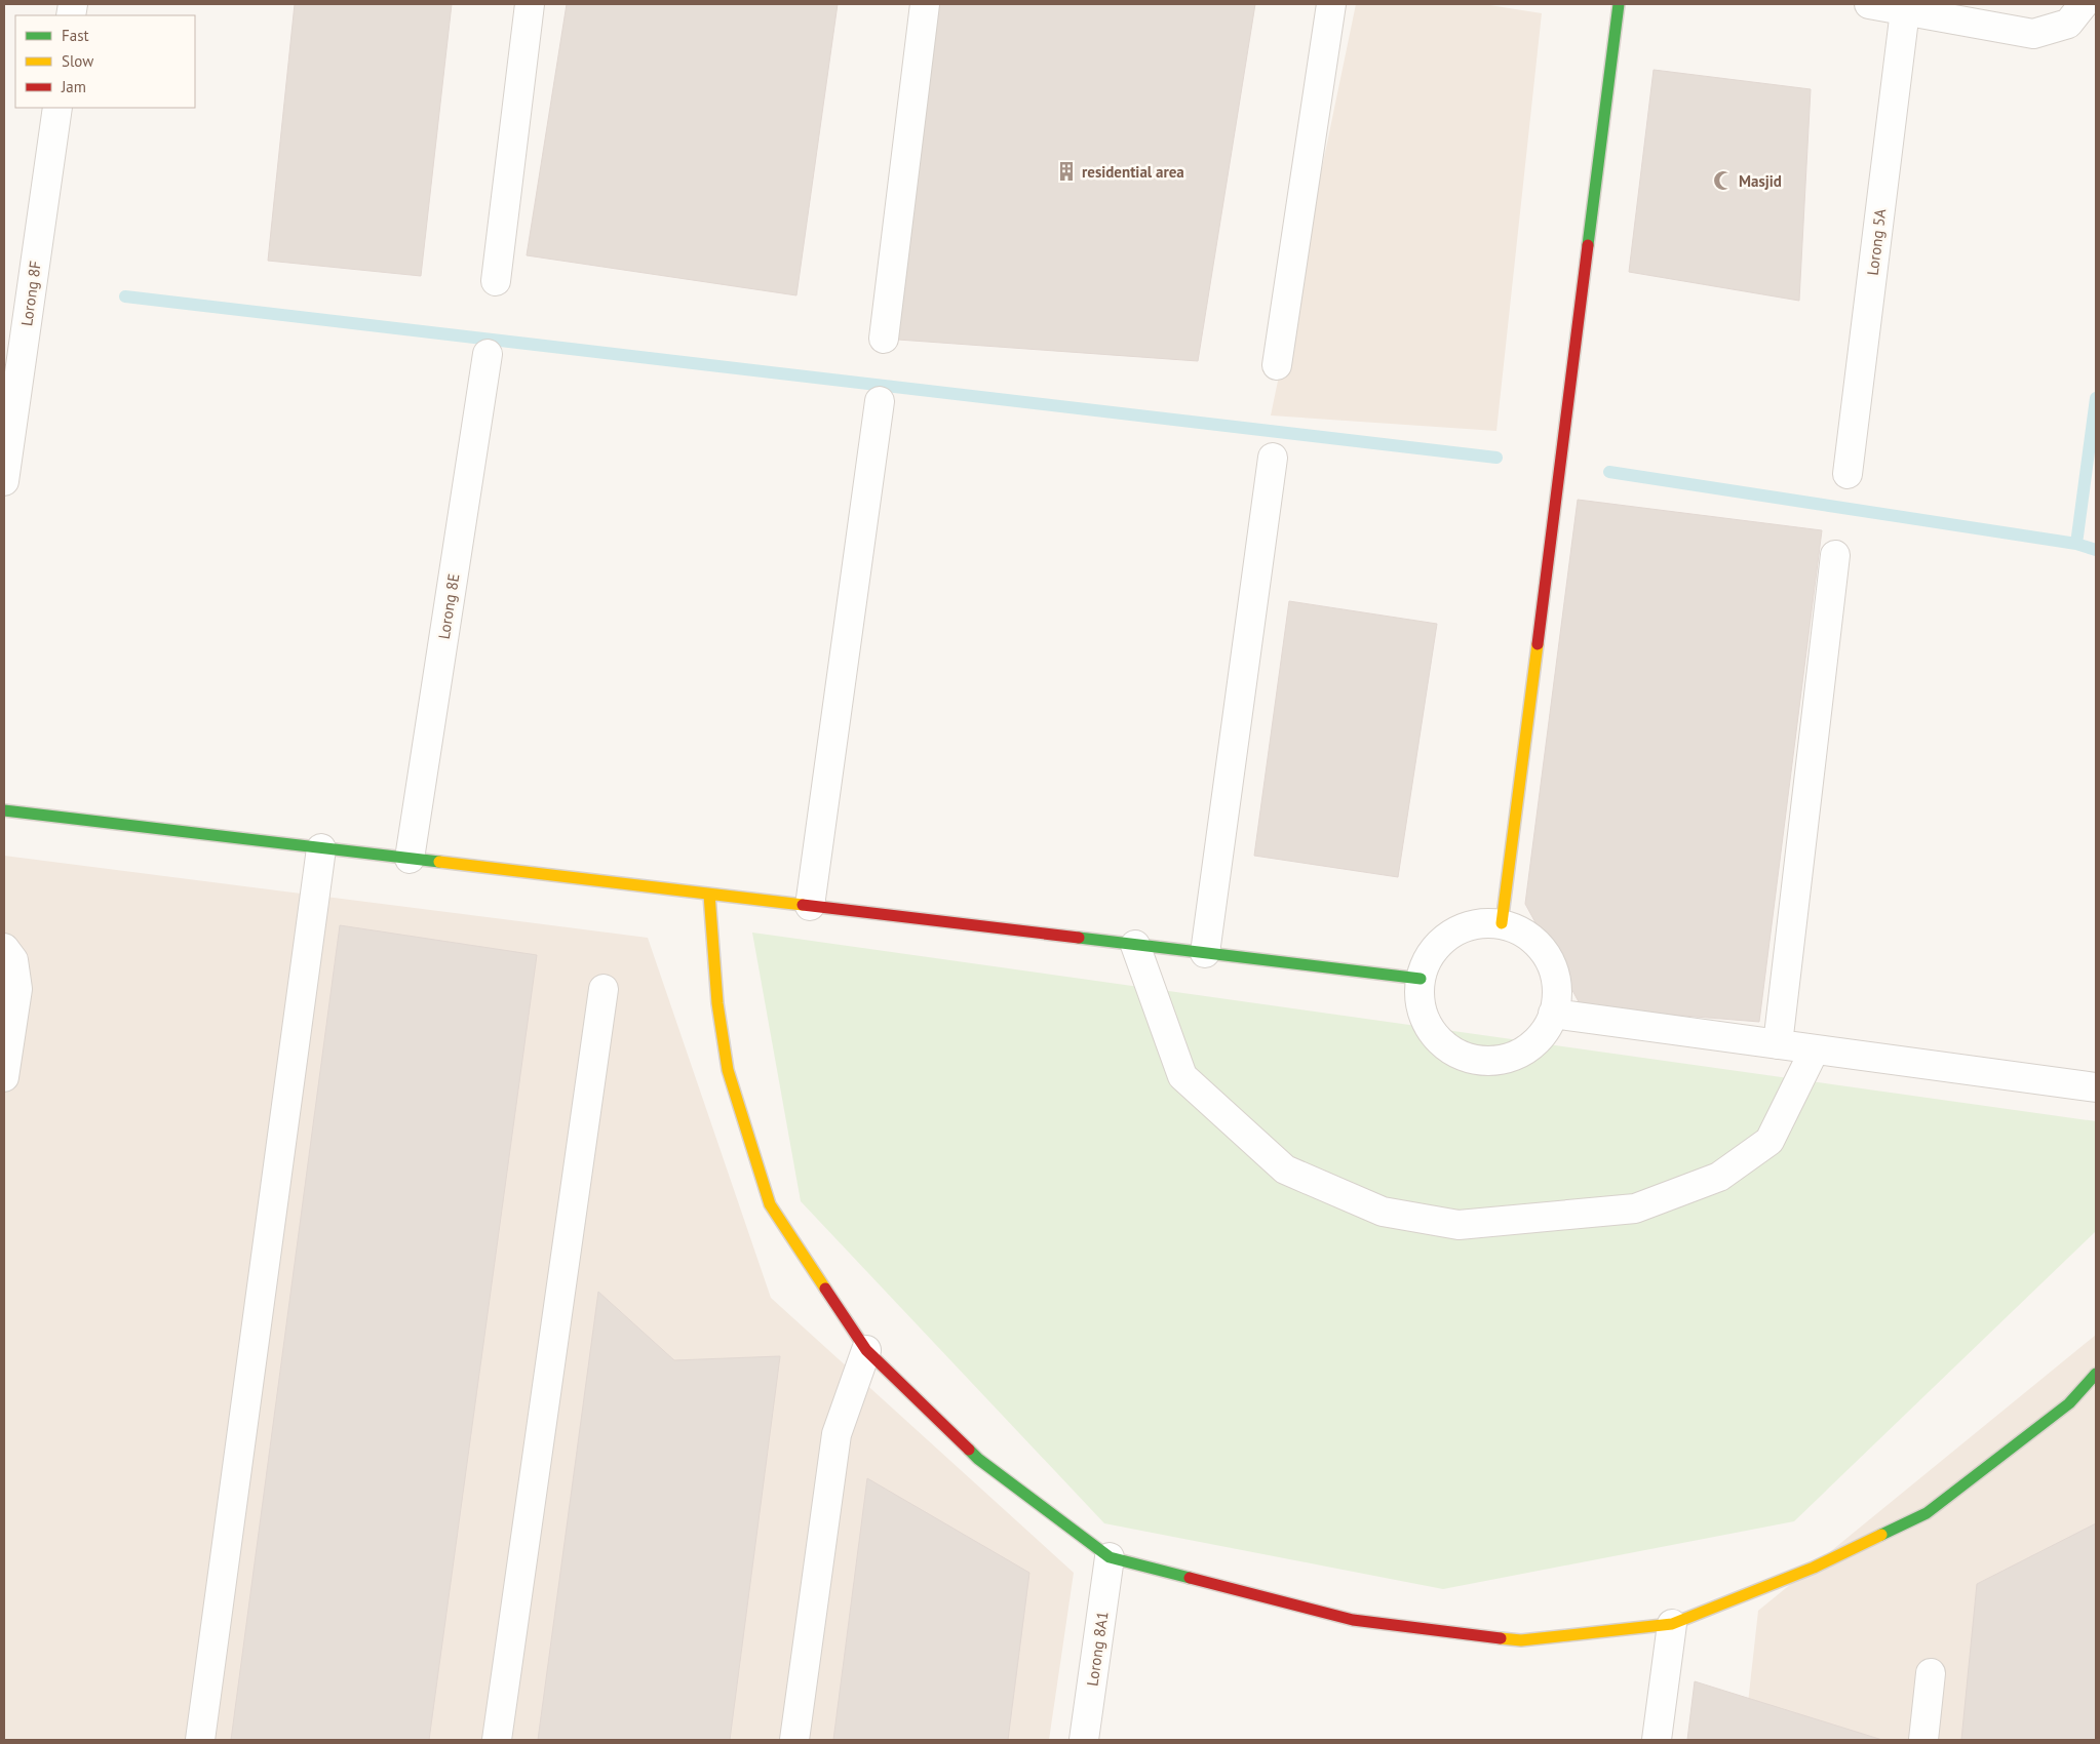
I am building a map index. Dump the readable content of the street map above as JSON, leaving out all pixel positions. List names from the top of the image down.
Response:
{
  "streets": {
    "street": [
      "Lorong 5A",
      "Lorong 8F",
      "Lorong 8E",
      "Lorong 8A1"
    ]
  },
  "places": {
    "building": ["residential area"],
    "mosque": ["Masjid"]
  },
  "legend": ["Fast", "Slow", "Jam"]
}
